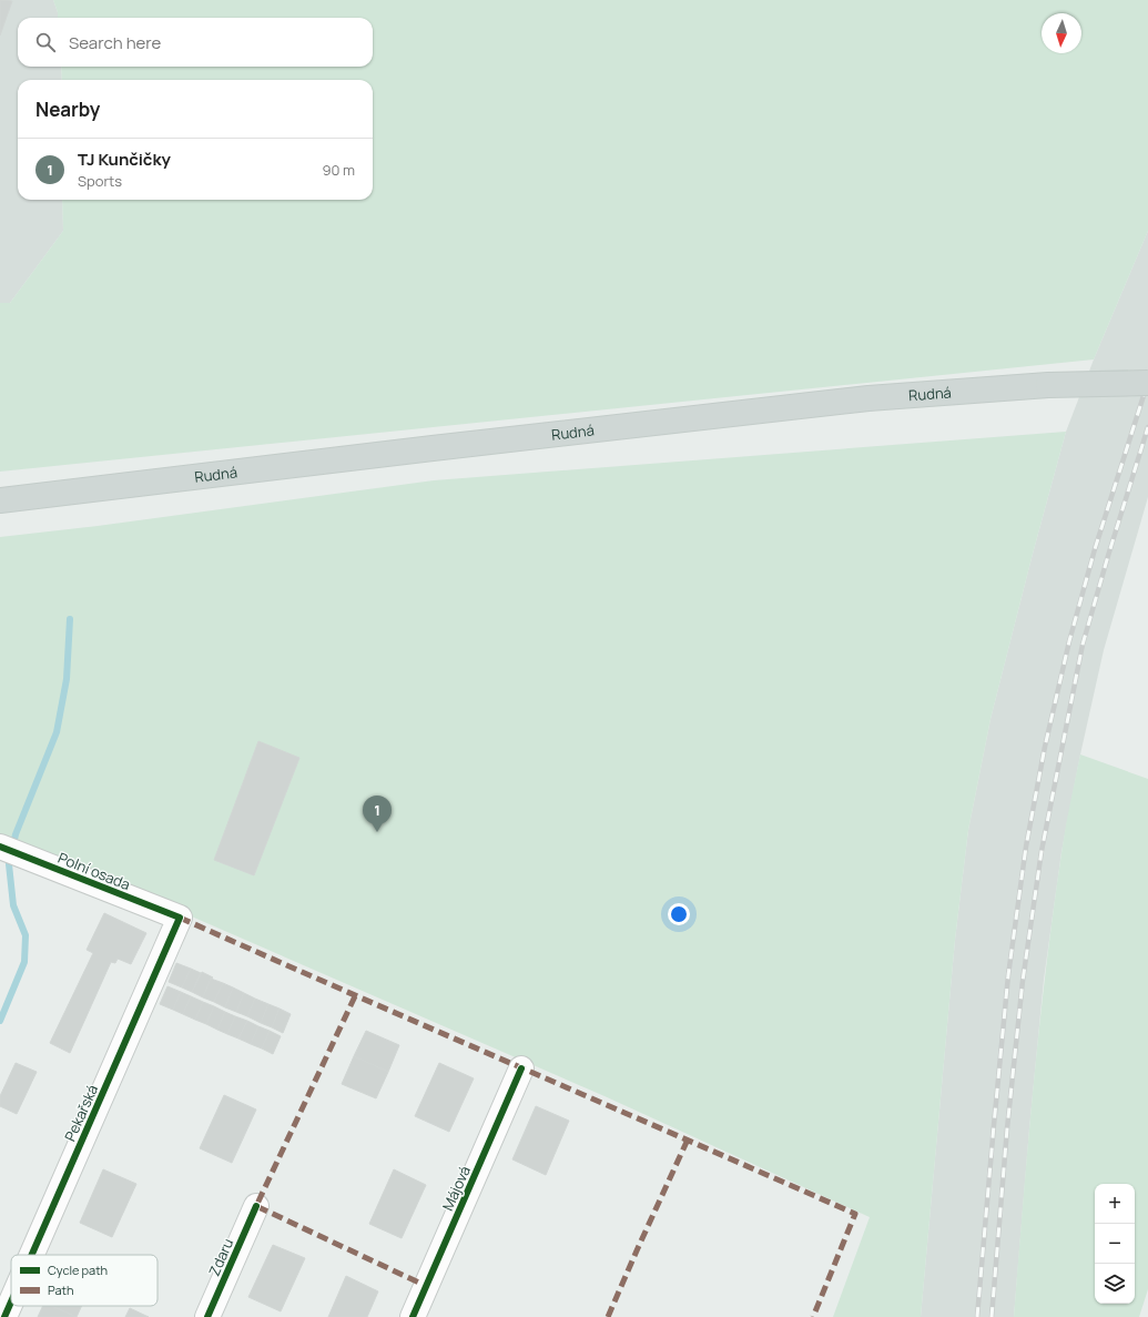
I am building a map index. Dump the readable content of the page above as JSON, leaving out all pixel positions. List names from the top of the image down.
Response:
{
  "streets": {
    "main road": ["Rudná"],
    "street": [
      "Polní osada",
      "Pekařská",
      "Májová",
      "Zdaru"
    ]
  },
  "crossings": [
    ["Polní osada", "Pekařská"]
  ],
  "legend": ["Cycle path", "Path"],
  "north": "bottom",
  "page": {
    "search": "Search here",
    "heading": "Nearby",
    "list": [
      {
        "mark": "1",
        "name": "TJ Kunčičky",
        "note": "Sports",
        "value": "90 m"
      }
    ],
    "pins": "1",
    "map_buttons": ["+", "−"]
  }
}
